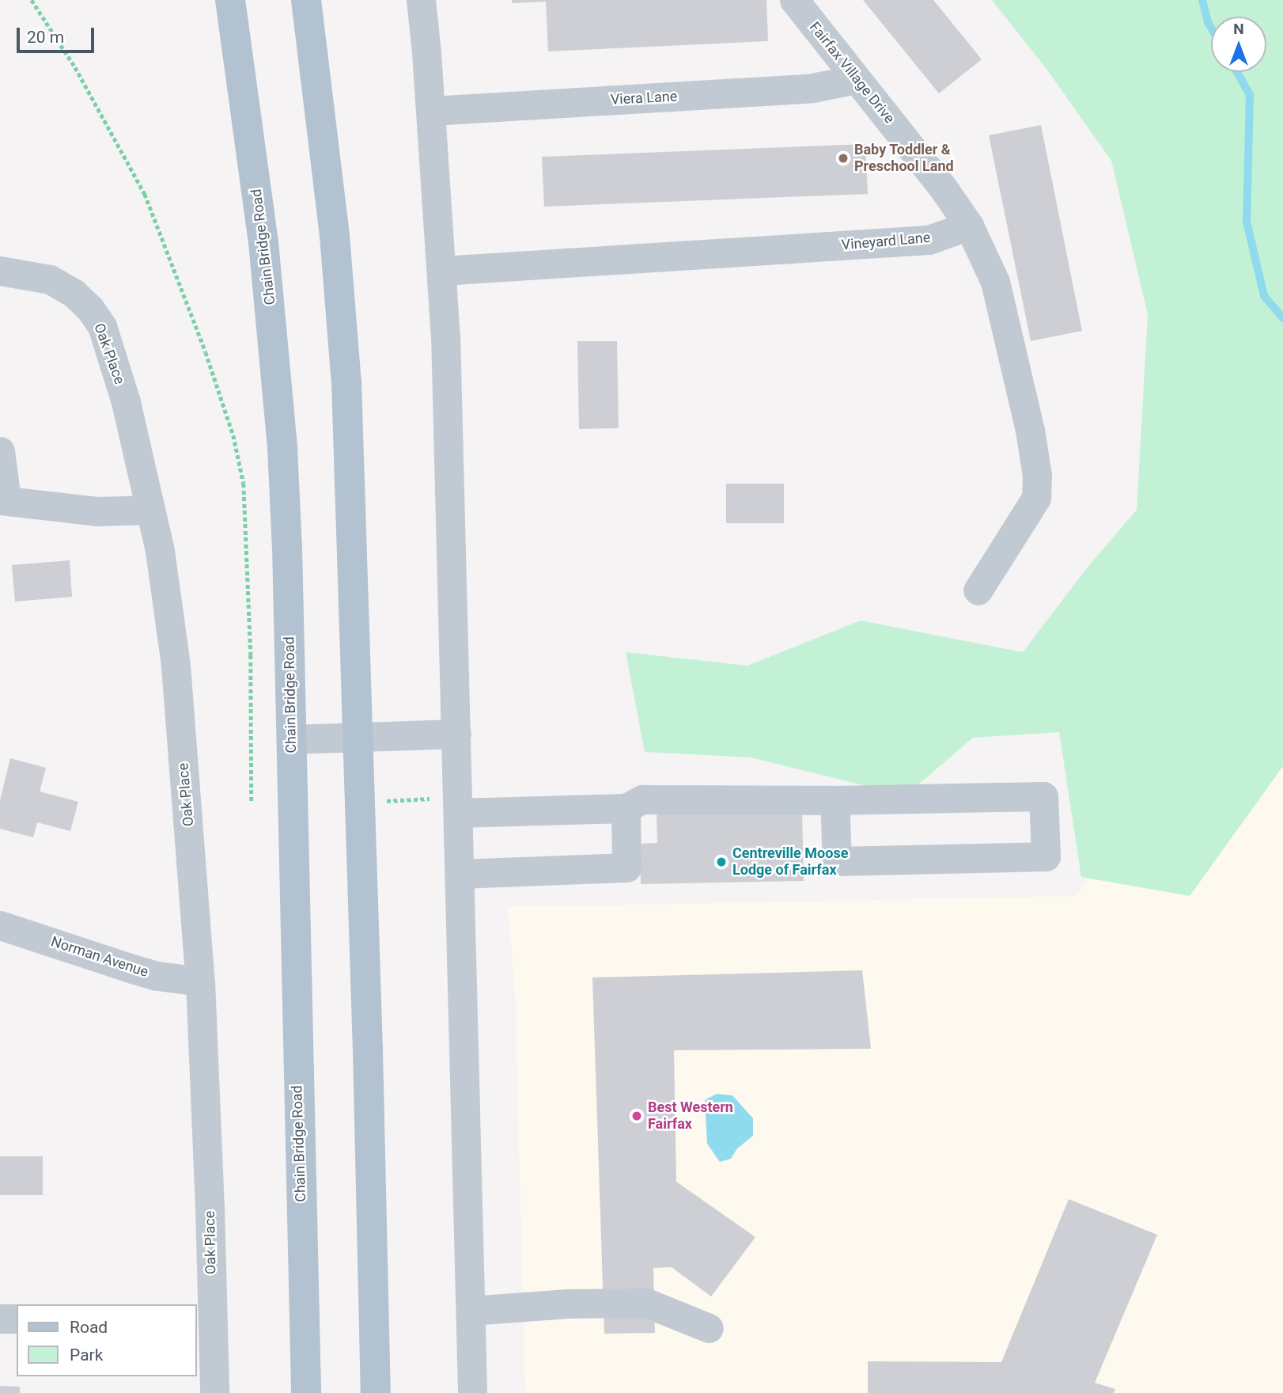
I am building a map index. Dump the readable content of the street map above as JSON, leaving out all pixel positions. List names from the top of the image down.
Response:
{
  "streets": {
    "main road": ["Chain Bridge Road"],
    "street": [
      "Fairfax Village Drive",
      "Viera Lane",
      "Vineyard Lane",
      "Oak Place",
      "Norman Avenue"
    ]
  },
  "crossings": [
    ["Fairfax Village Drive", "Viera Lane"],
    ["Fairfax Village Drive", "Vineyard Lane"],
    ["Oak Place", "Norman Avenue"]
  ],
  "places": ["Baby Toddler & Preschool Land", "Centreville Moose Lodge of Fairfax", "Best Western Fairfax"],
  "legend": ["Road", "Park"],
  "scale_bar": "20 m",
  "north": "top"
}
